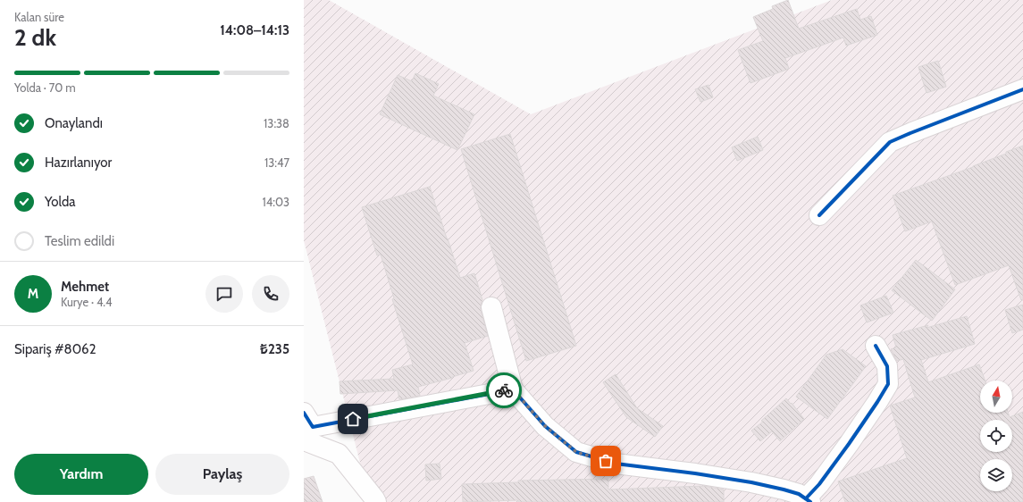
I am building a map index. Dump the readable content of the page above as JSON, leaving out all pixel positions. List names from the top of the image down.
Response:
{
  "north": "top",
  "page": {
    "heading": ["2 dk", "Kalan süre", "14:08–14:13"],
    "panel": [
      "Mehmet",
      "Kurye · 4.4",
      "Sipariş #8062",
      "₺235"
    ],
    "bar": "Yolda · 70 m",
    "list": [
      ["Onaylandı", "13:38"],
      ["Hazırlanıyor", "13:47"],
      ["Yolda", "14:03"],
      "Teslim edildi"
    ],
    "round": "M",
    "buttons": ["Yardım", "Paylaş"]
  }
}
